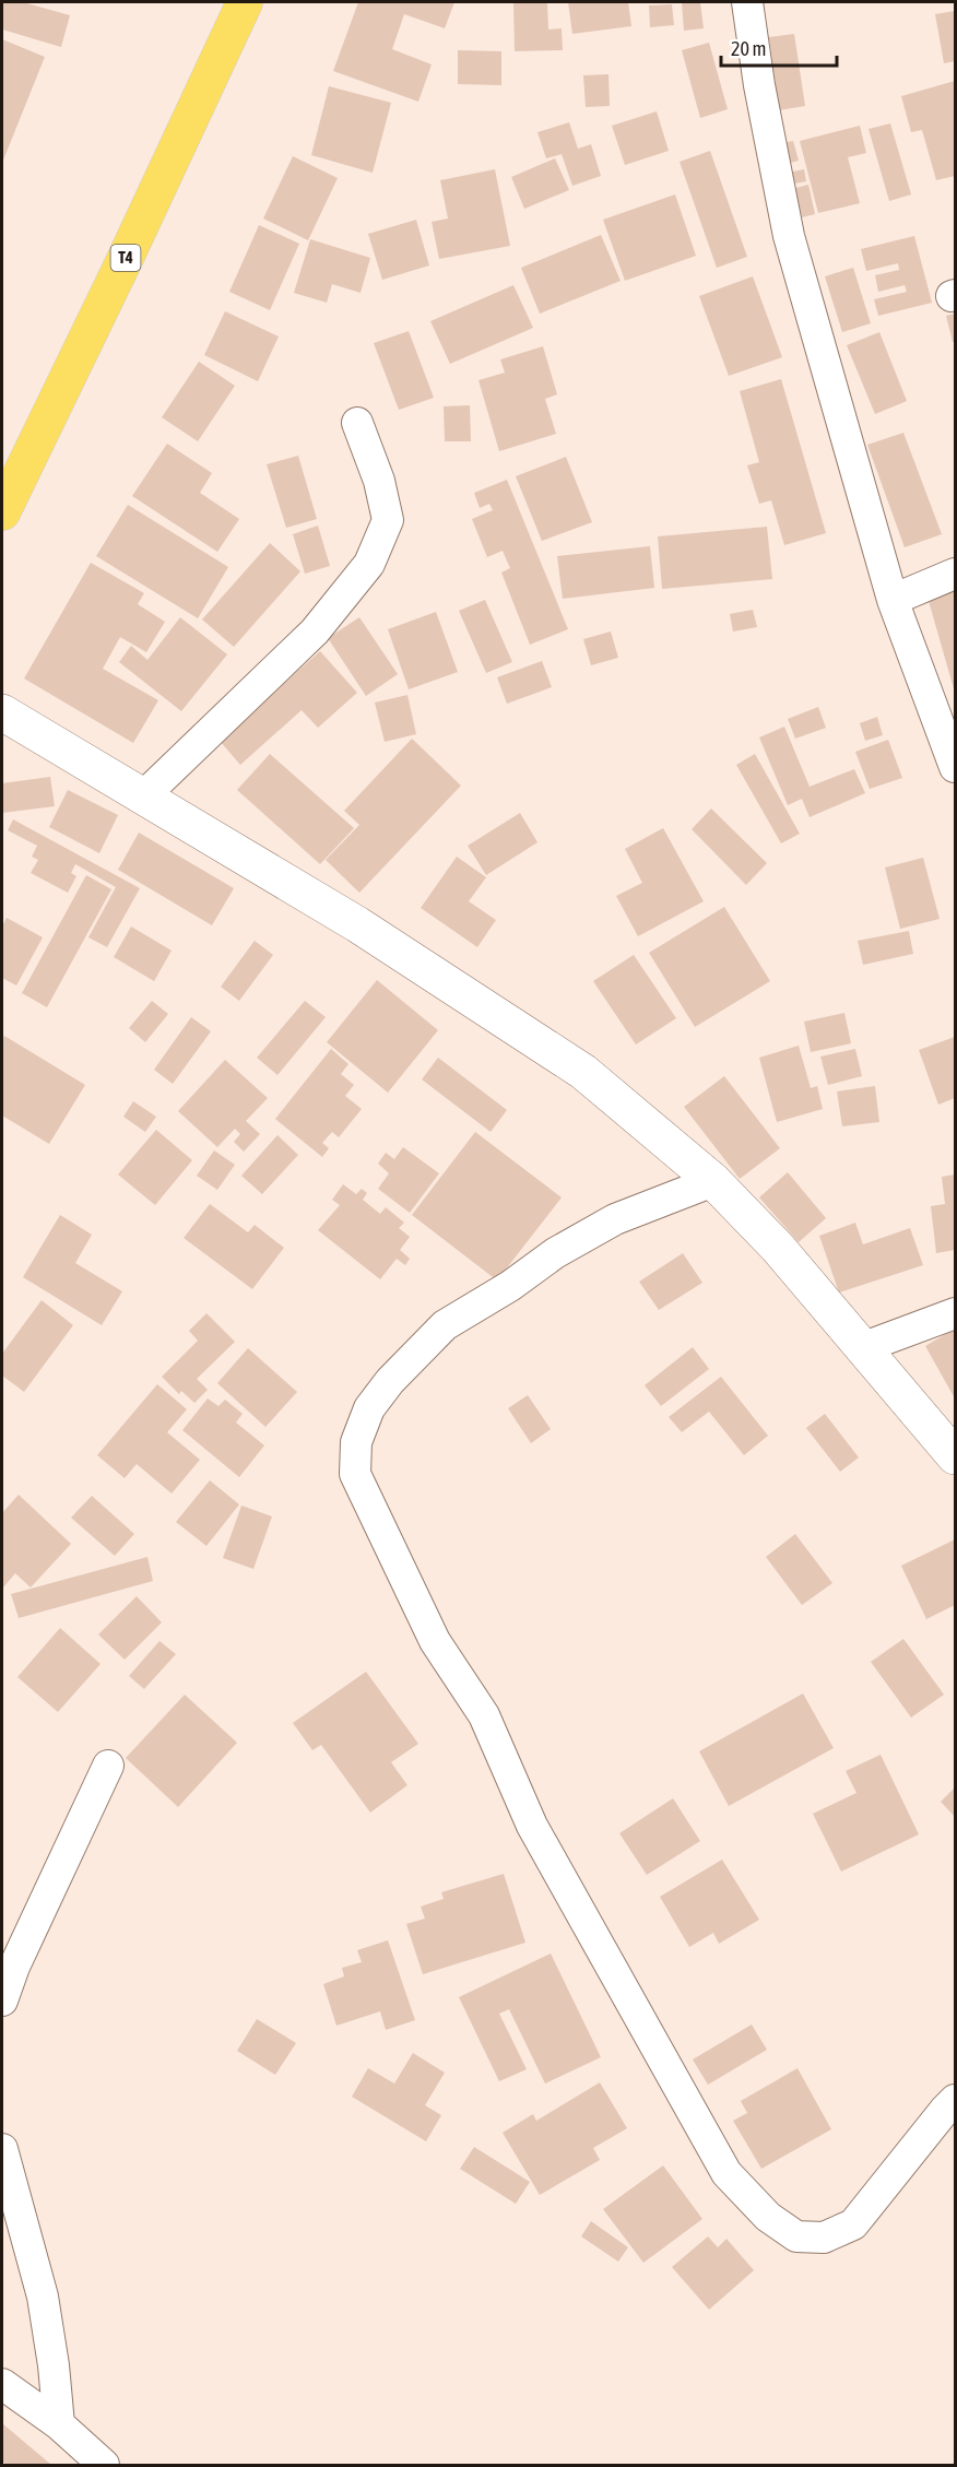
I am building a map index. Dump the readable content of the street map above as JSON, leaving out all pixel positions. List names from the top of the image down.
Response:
{
  "streets": {
    "highway": ["T4"]
  },
  "scale_bar": "20 m"
}
